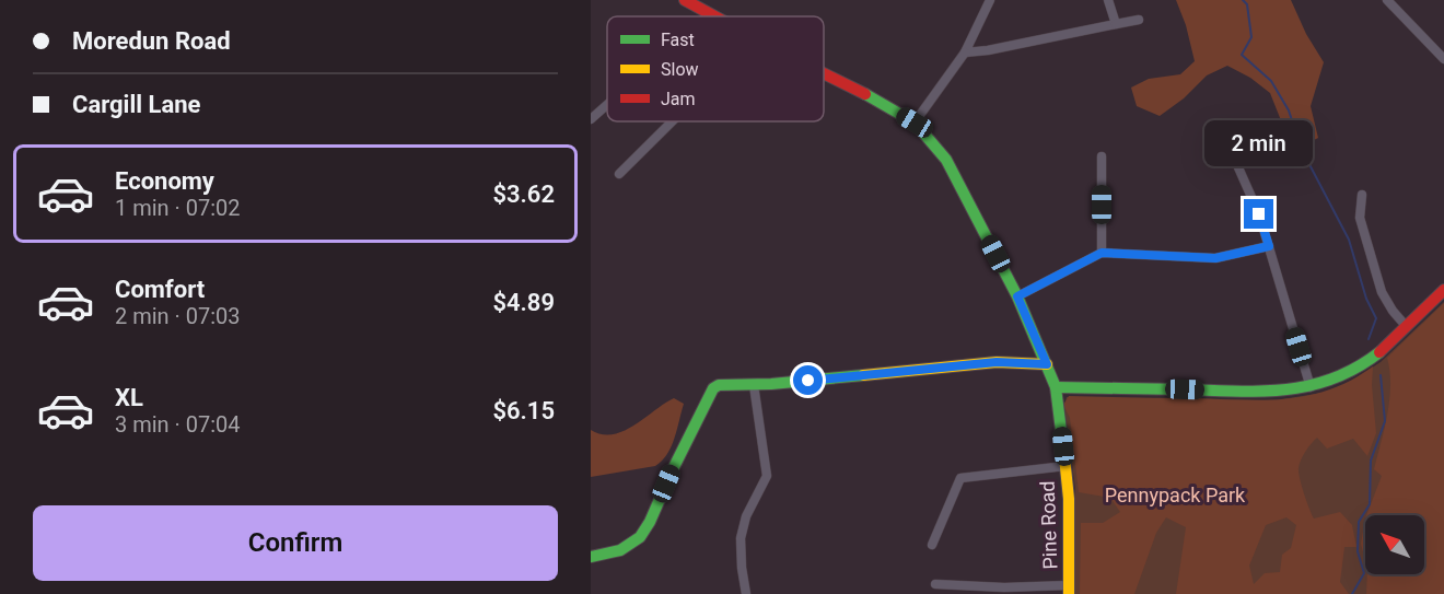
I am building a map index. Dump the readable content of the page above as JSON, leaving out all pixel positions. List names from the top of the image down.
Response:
{
  "streets": {
    "street": ["Pine Road"]
  },
  "parks": ["Pennypack Park"],
  "legend": ["Fast", "Slow", "Jam"],
  "north": "top left",
  "page": {
    "banner": ["Moredun Road", "Cargill Lane"],
    "bubble": "2 min",
    "list": [
      {
        "name": "Economy",
        "note": "1 min · 07:02",
        "value": "$3.62"
      },
      {
        "name": "Comfort",
        "note": "2 min · 07:03",
        "value": "$4.89"
      },
      {
        "name": "XL",
        "note": "3 min · 07:04",
        "value": "$6.15"
      }
    ],
    "buttons": "Confirm"
  }
}
